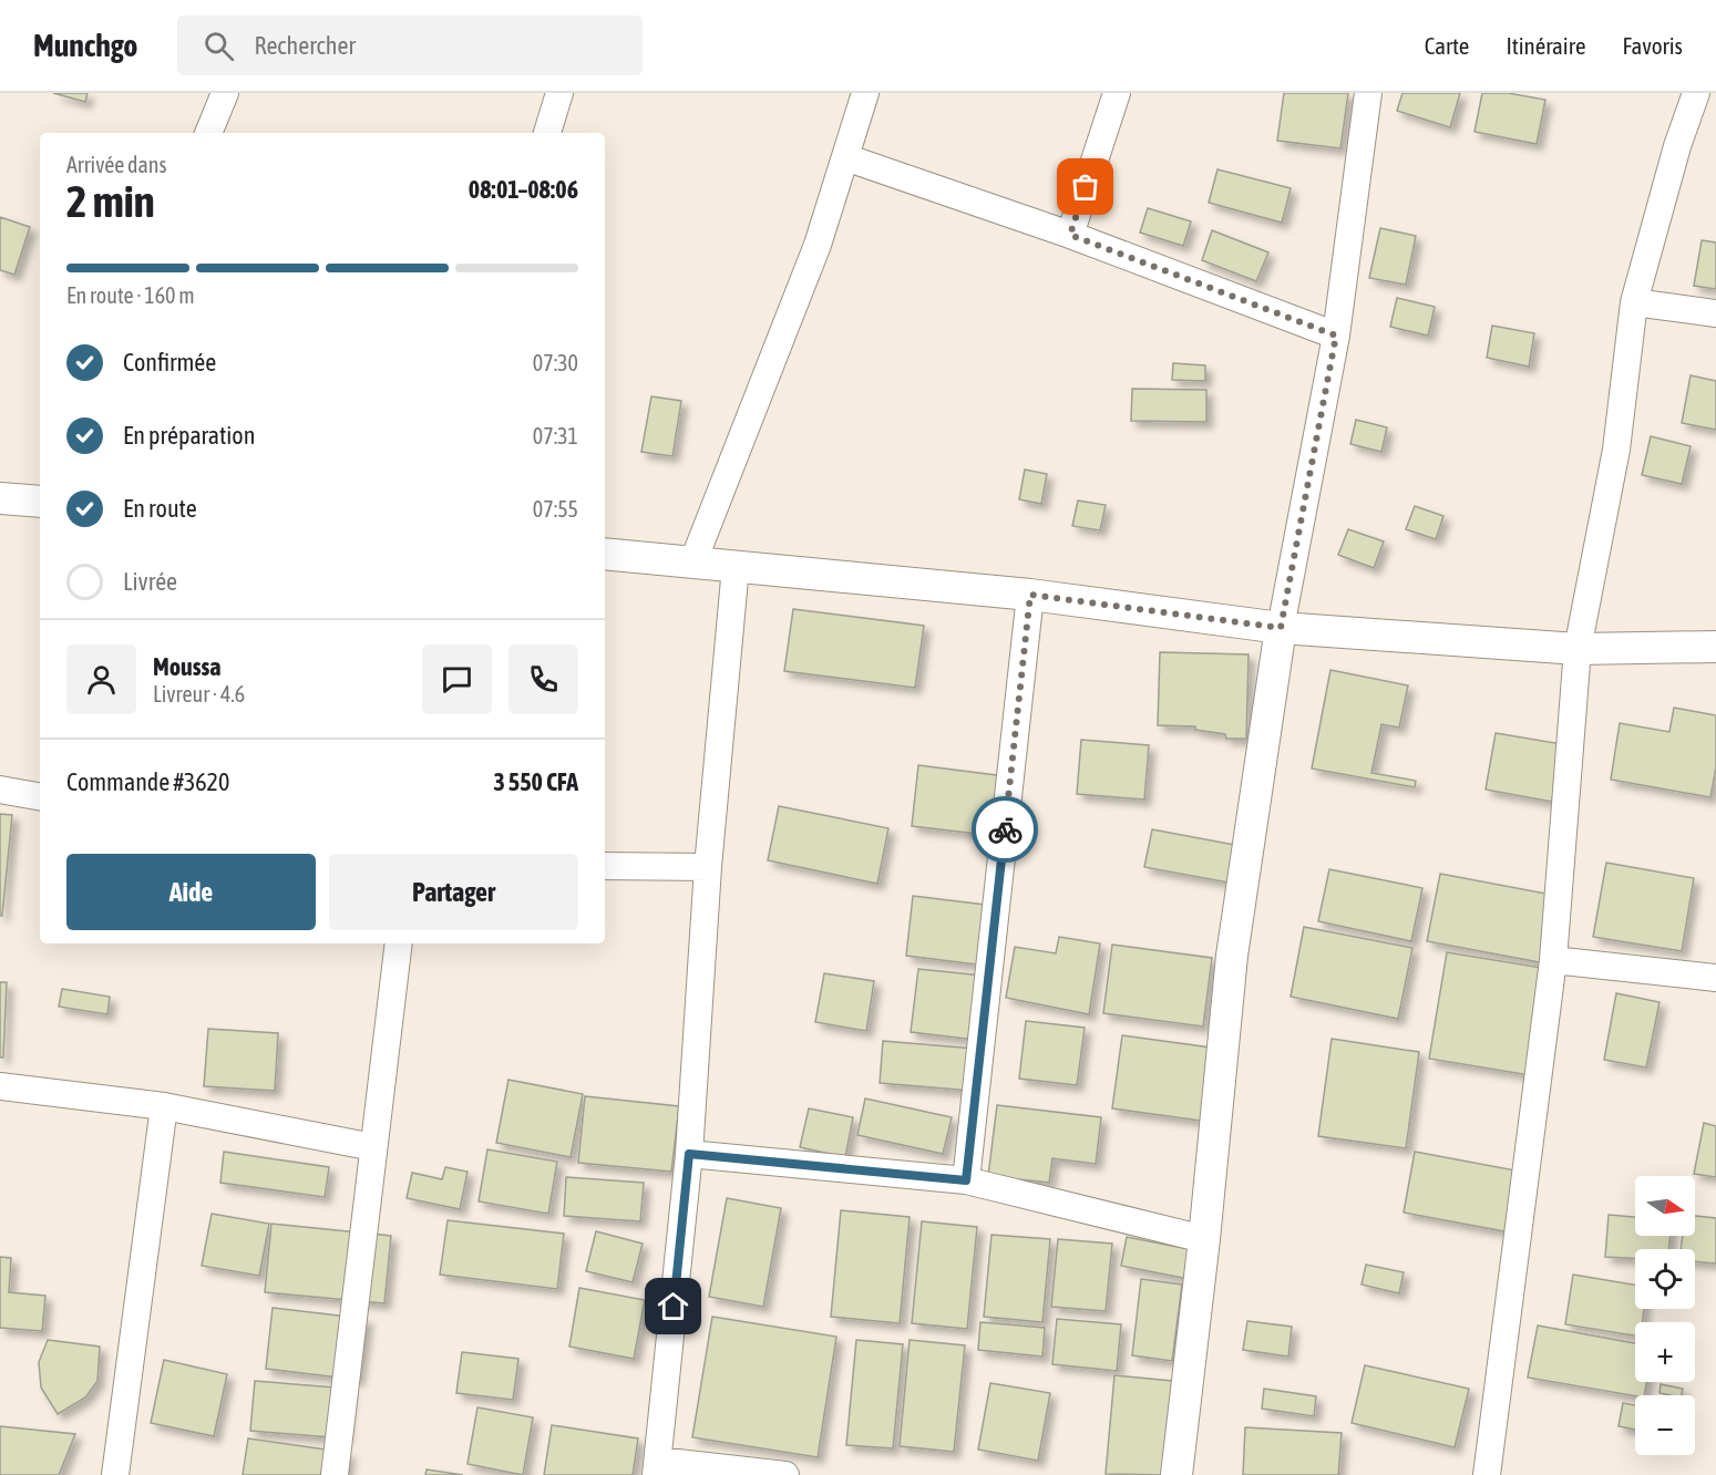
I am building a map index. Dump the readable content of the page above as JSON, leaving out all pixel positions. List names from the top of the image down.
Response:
{
  "north": "right",
  "page": {
    "header": "Munchgo",
    "search": "Rechercher",
    "nav": ["Carte", "Itinéraire", "Favoris"],
    "heading": ["2 min", "Arrivée dans", "08:01–08:06"],
    "panel": [
      "Moussa",
      "Livreur · 4.6",
      "Commande #3620",
      "3 550 CFA"
    ],
    "bar": "En route · 160 m",
    "list": [
      ["Confirmée", "07:30"],
      ["En préparation", "07:31"],
      ["En route", "07:55"],
      "Livrée"
    ],
    "buttons": ["Aide", "Partager"],
    "map_buttons": ["+", "−"]
  }
}
